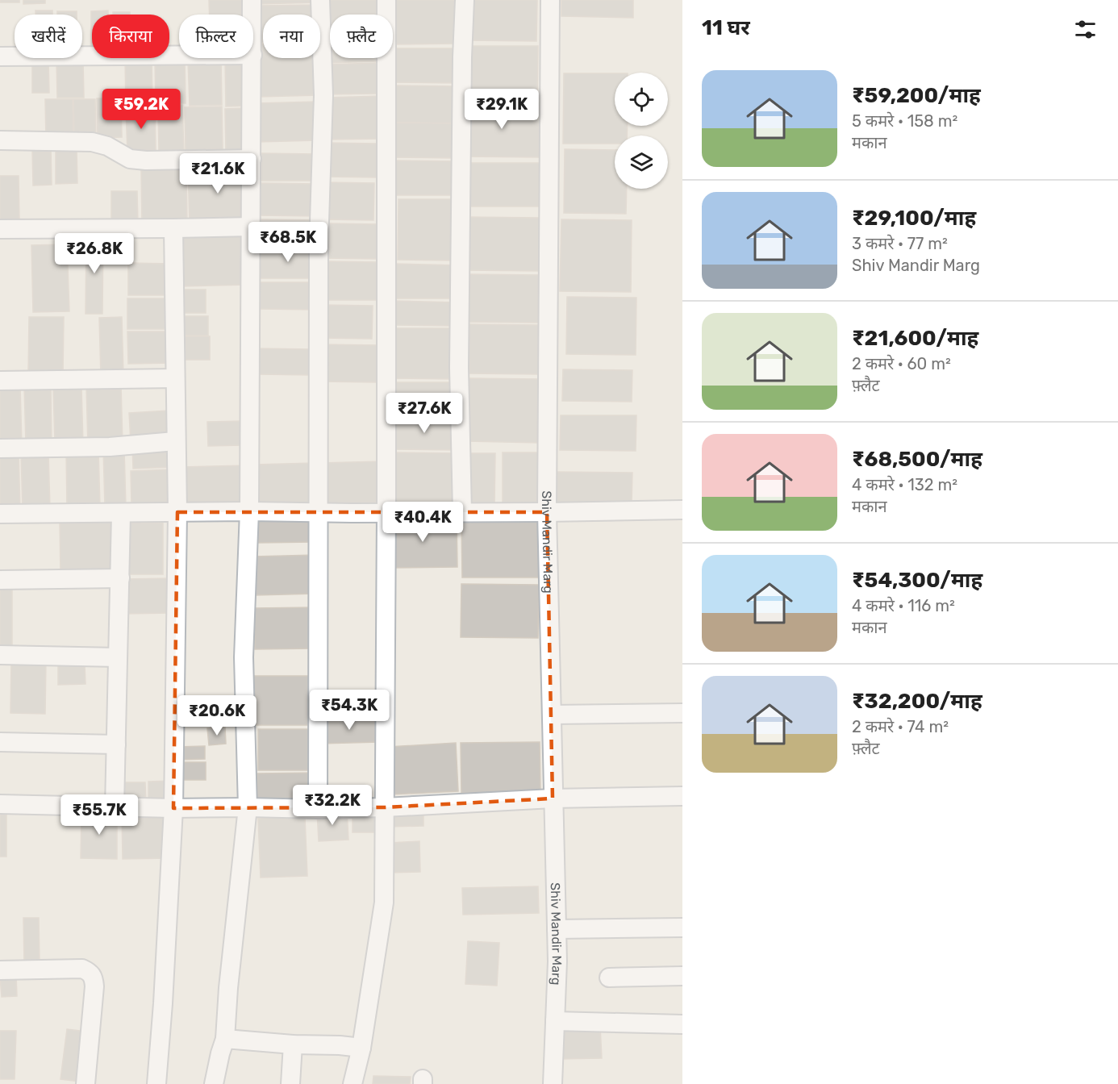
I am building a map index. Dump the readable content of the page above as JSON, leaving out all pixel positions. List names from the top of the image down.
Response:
{
  "streets": {
    "street": ["Shiv Mandir Marg"]
  },
  "page": {
    "heading": "11 घर",
    "chip": [
      "खरीदें",
      "किराया",
      "फ़िल्टर",
      "नया",
      "फ़्लैट"
    ],
    "list": [
      {
        "name": "₹59,200/माह",
        "note": "5 कमरे · 158 m² · मकान"
      },
      {
        "name": "₹29,100/माह",
        "note": "3 कमरे · 77 m² · Shiv Mandir Marg"
      },
      {
        "name": "₹21,600/माह",
        "note": "2 कमरे · 60 m² · फ़्लैट"
      },
      {
        "name": "₹68,500/माह",
        "note": "4 कमरे · 132 m² · मकान"
      },
      {
        "name": "₹54,300/माह",
        "note": "4 कमरे · 116 m² · मकान"
      },
      {
        "name": "₹32,200/माह",
        "note": "2 कमरे · 74 m² · फ़्लैट"
      }
    ],
    "price": [
      "₹59.2K",
      "₹29.1K",
      "₹21.6K",
      "₹68.5K",
      "₹26.8K",
      "₹27.6K",
      "₹40.4K",
      "₹54.3K",
      "₹20.6K",
      "₹32.2K",
      "₹55.7K"
    ]
  }
}
